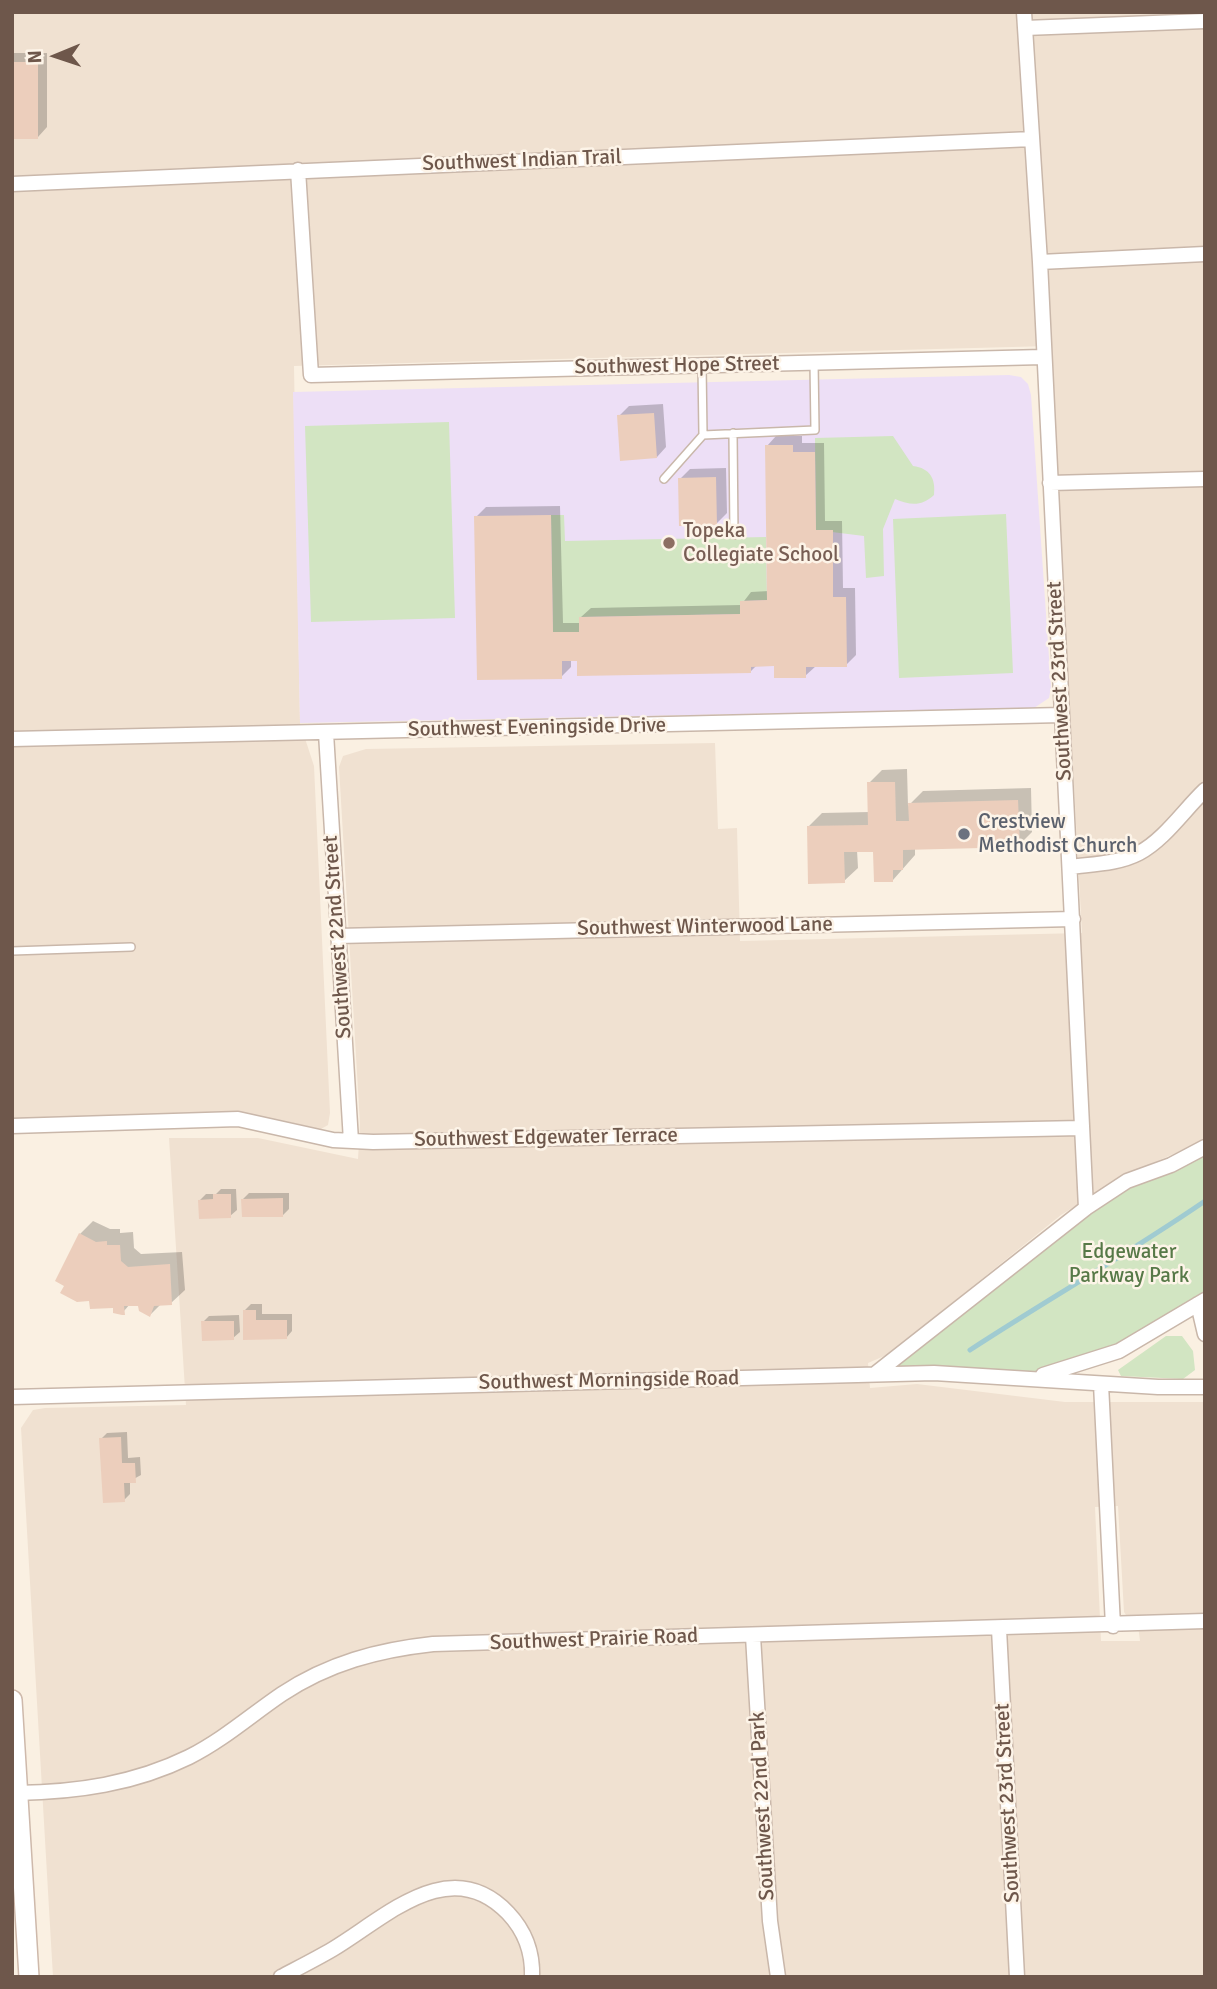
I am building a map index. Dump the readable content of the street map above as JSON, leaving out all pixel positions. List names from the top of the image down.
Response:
{
  "streets": {
    "street": [
      "Southwest Indian Trail",
      "Southwest Hope Street",
      "Southwest 23rd Street",
      "Southwest Eveningside Drive",
      "Southwest Winterwood Lane",
      "Southwest 22nd Street",
      "Southwest Edgewater Terrace",
      "Southwest Morningside Road",
      "Southwest Prairie Road",
      "Southwest 22nd Park"
    ]
  },
  "crossings": [
    ["Southwest Indian Trail", "Southwest Hope Street"],
    ["Southwest Indian Trail", "Southwest 23rd Street"],
    ["Southwest Hope Street", "Southwest 23rd Street"],
    ["Southwest 23rd Street", "Southwest Eveningside Drive"],
    ["Southwest 23rd Street", "Southwest Winterwood Lane"],
    ["Southwest 23rd Street", "Southwest Edgewater Terrace"],
    ["Southwest 23rd Street", "Southwest Prairie Road"],
    ["Southwest Eveningside Drive", "Southwest 22nd Street"],
    ["Southwest Winterwood Lane", "Southwest 22nd Street"],
    ["Southwest 22nd Street", "Southwest Edgewater Terrace"],
    ["Southwest Prairie Road", "Southwest 22nd Park"]
  ],
  "parks": ["Edgewater Parkway Park"],
  "places": ["Topeka Collegiate School", "Crestview Methodist Church"],
  "north": "left"
}
